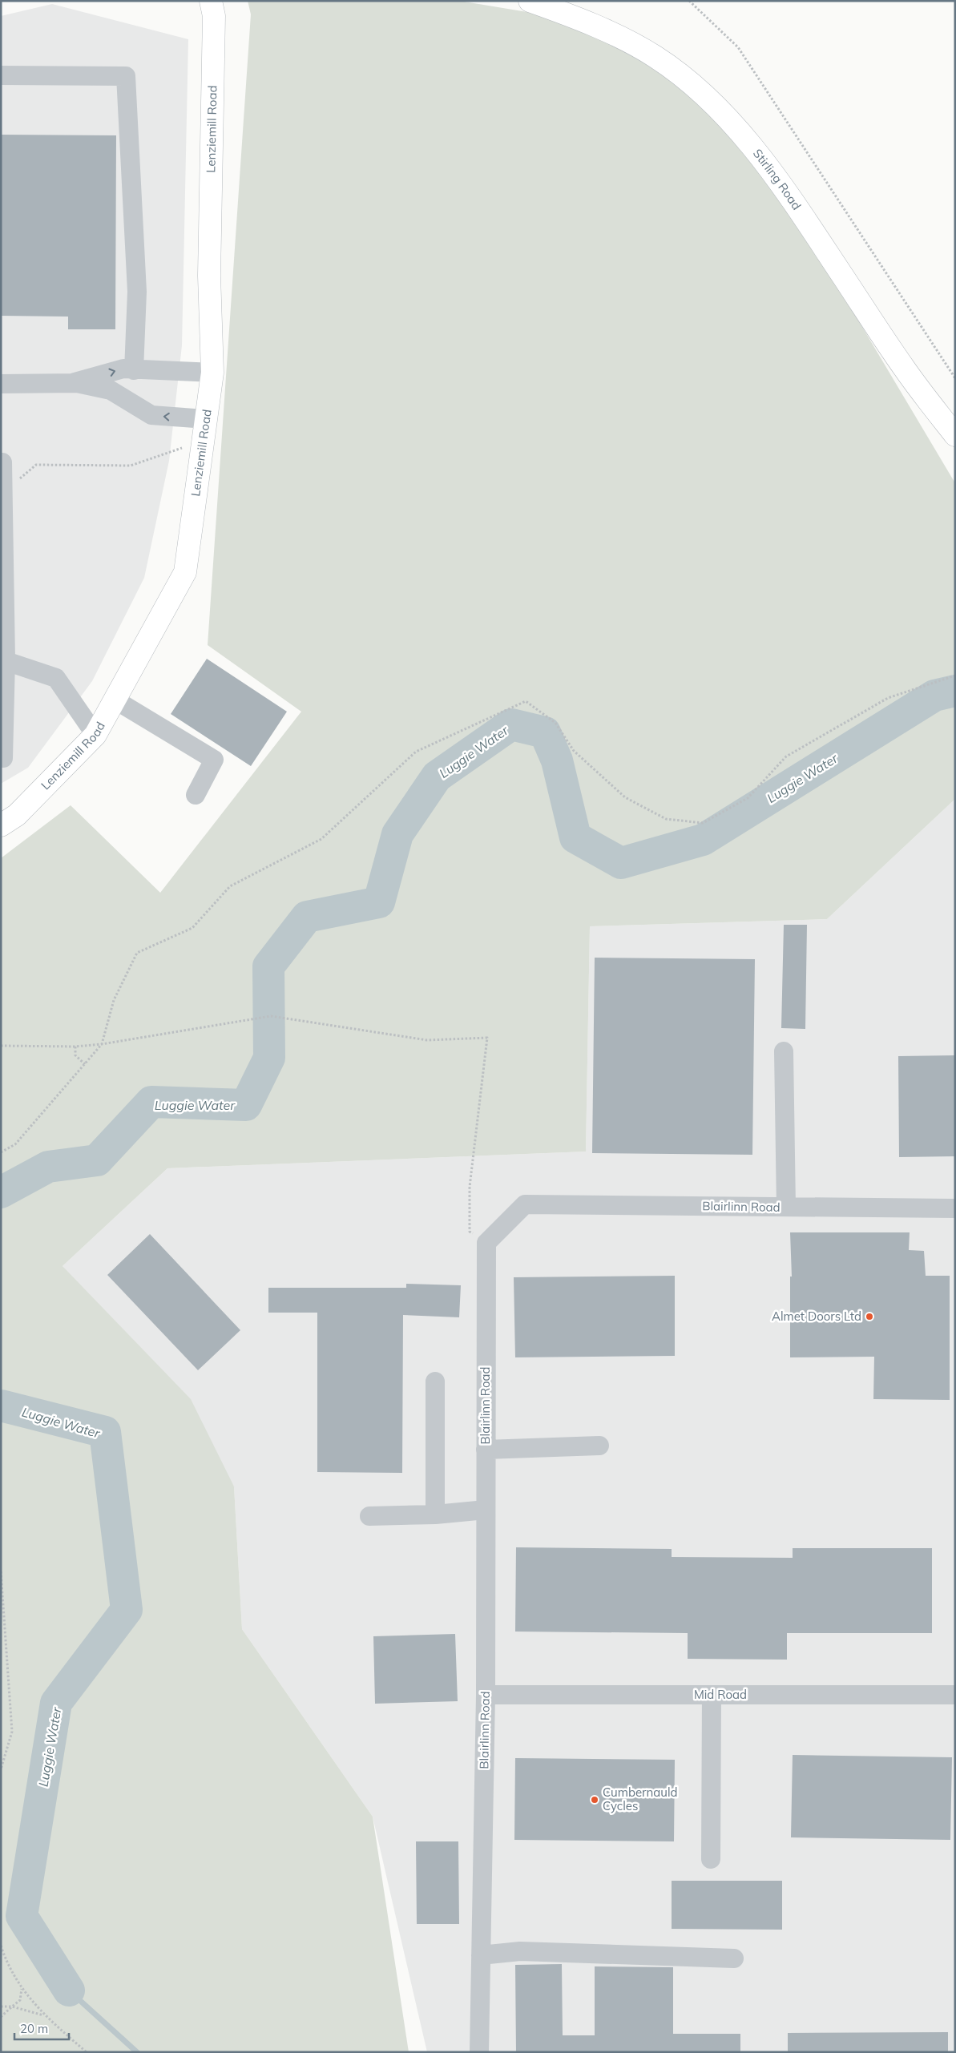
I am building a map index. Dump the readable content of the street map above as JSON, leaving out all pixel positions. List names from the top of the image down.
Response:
{
  "streets": {
    "main road": ["Lenziemill Road", "Stirling Road"],
    "street": ["Blairlinn Road", "Mid Road"]
  },
  "crossings": [
    ["Blairlinn Road", "Mid Road"]
  ],
  "water": ["Luggie Water"],
  "places": ["Almet Doors Ltd", "Cumbernauld Cycles"],
  "scale_bar": "20 m"
}
